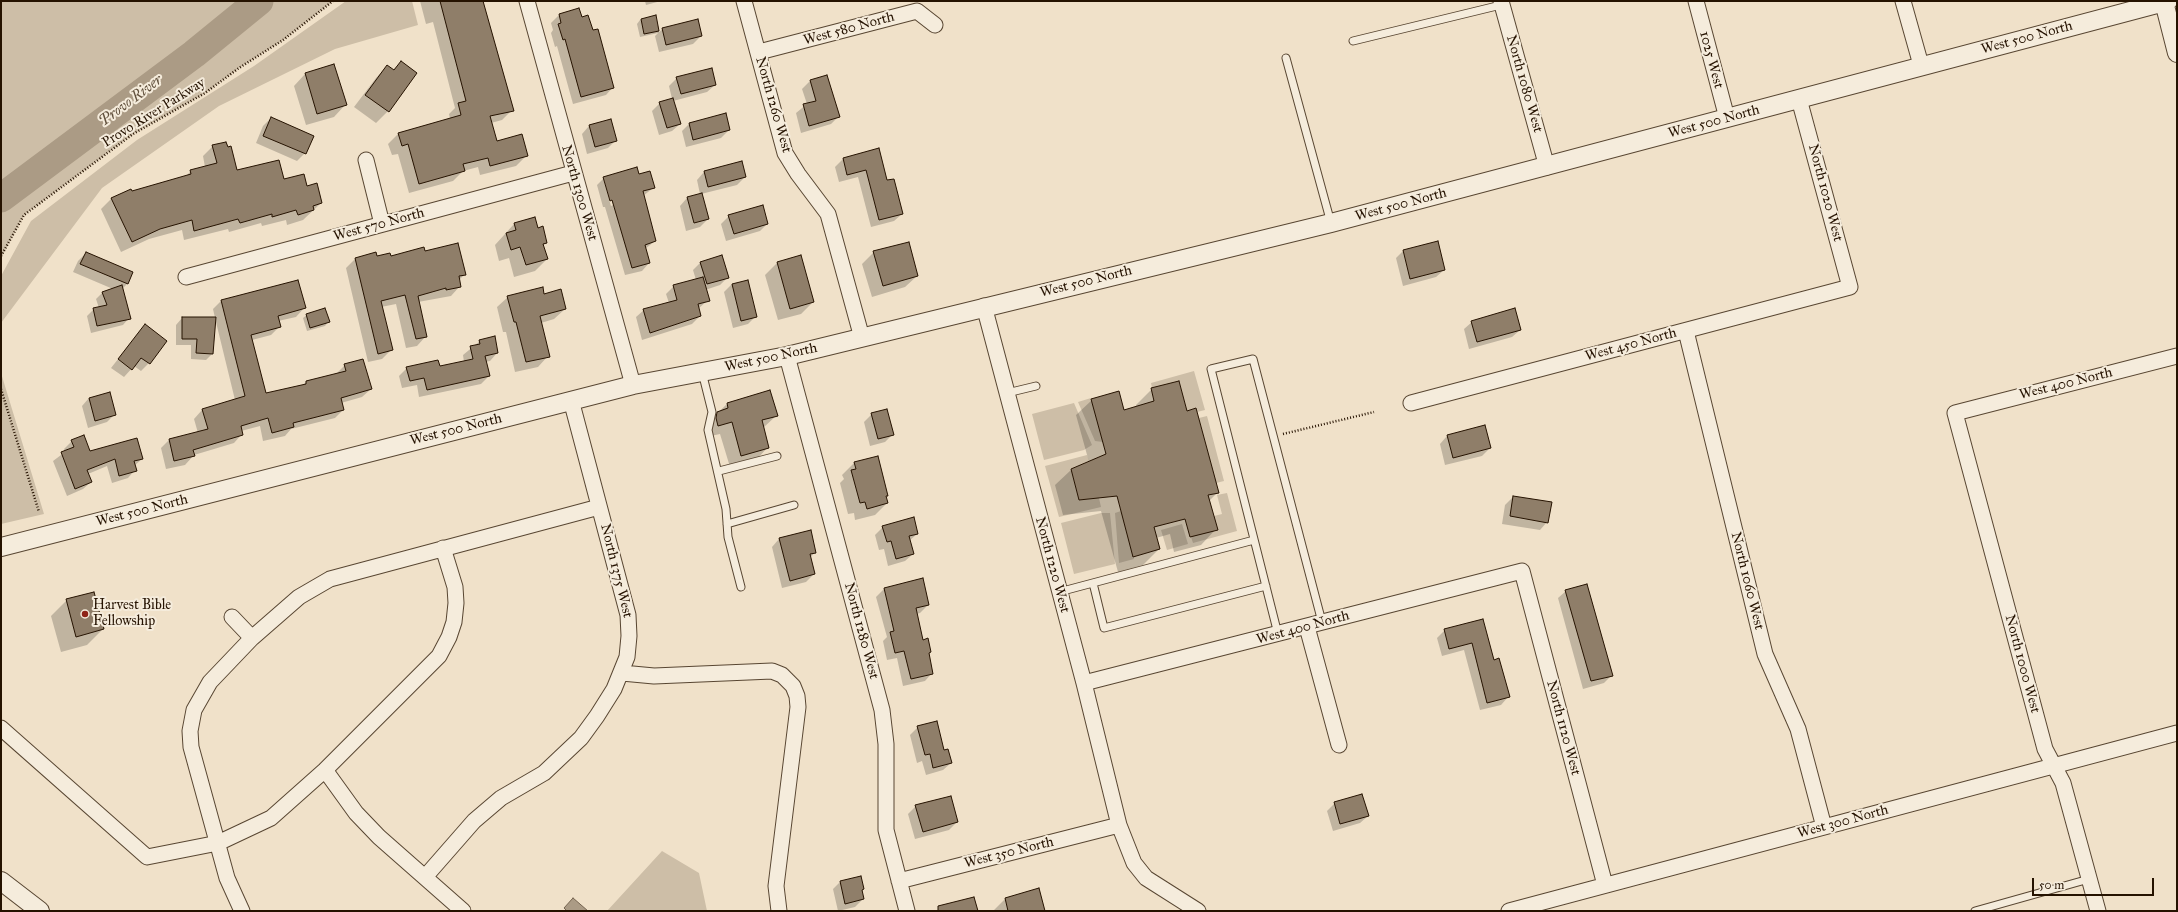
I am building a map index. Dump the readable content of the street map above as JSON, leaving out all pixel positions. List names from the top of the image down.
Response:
{
  "streets": {
    "street": [
      "West 580 North",
      "West 500 North",
      "1025 West",
      "North 1080 West",
      "North 1260 West",
      "North 1300 West",
      "North 1020 West",
      "West 570 North",
      "West 450 North",
      "West 400 North",
      "North 1220 West",
      "North 1375 West",
      "North 1060 West",
      "North 1280 West",
      "North 1000 West",
      "North 1120 West",
      "West 300 North",
      "West 350 North"
    ],
    "path": ["Provo River Parkway"]
  },
  "crossings": [
    ["West 580 North", "North 1260 West"],
    ["West 500 North", "1025 West"],
    ["West 500 North", "North 1080 West"],
    ["West 500 North", "North 1260 West"],
    ["West 500 North", "North 1300 West"],
    ["West 500 North", "North 1020 West"],
    ["West 500 North", "North 1220 West"],
    ["West 500 North", "North 1375 West"],
    ["West 500 North", "North 1280 West"],
    ["North 1300 West", "West 570 North"],
    ["North 1020 West", "West 450 North"],
    ["West 450 North", "North 1060 West"],
    ["West 400 North", "North 1220 West"],
    ["West 400 North", "North 1000 West"],
    ["West 400 North", "North 1120 West"],
    ["North 1220 West", "West 350 North"],
    ["North 1060 West", "West 300 North"],
    ["North 1280 West", "West 350 North"],
    ["North 1000 West", "West 300 North"],
    ["North 1120 West", "West 300 North"]
  ],
  "water": ["Provo River"],
  "places": ["Harvest Bible Fellowship"],
  "scale_bar": "50 m"
}
